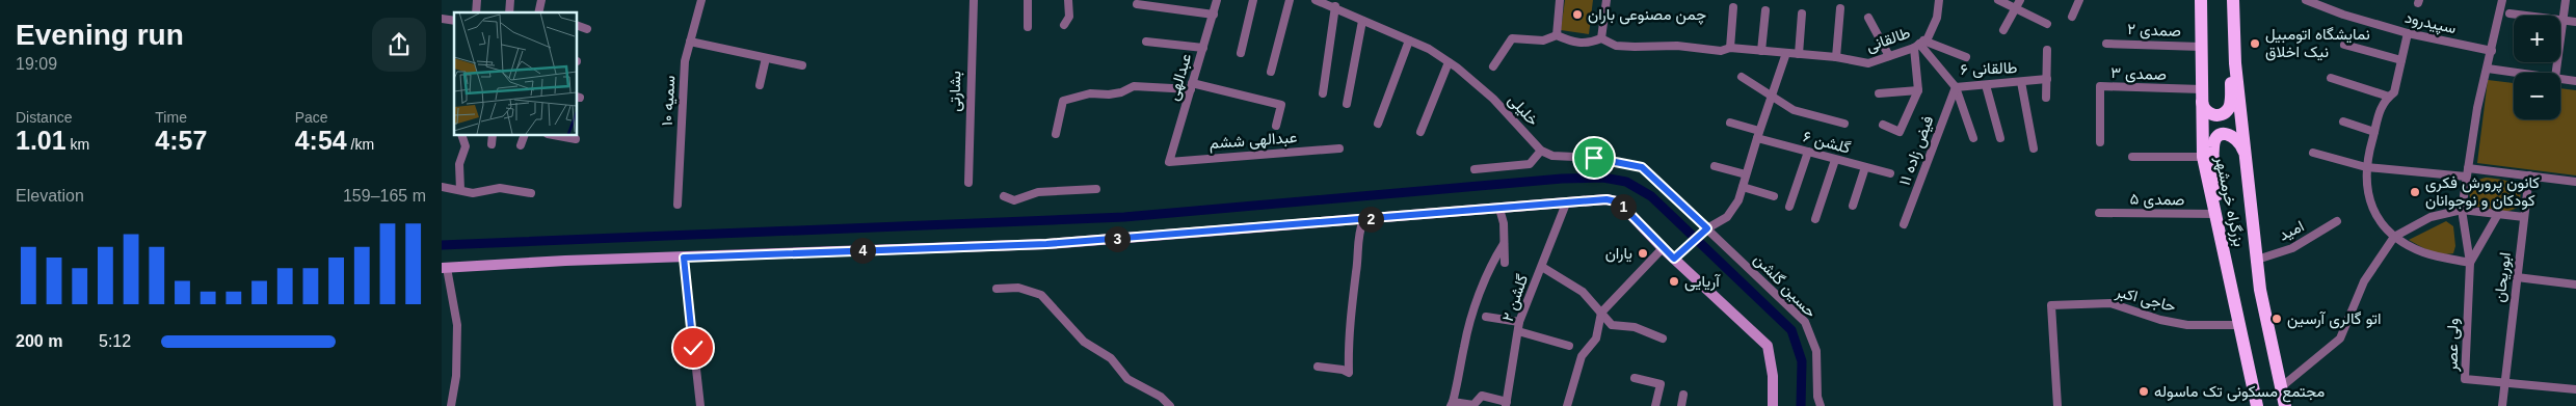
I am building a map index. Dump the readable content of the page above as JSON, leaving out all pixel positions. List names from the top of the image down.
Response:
{
  "streets": {
    "highway": ["بزرگراه خرمشهر"],
    "street": [
      "سپیدرود",
      "صمدی ۲",
      "طالقانی",
      "طالقانی ۶",
      "صمدی ۳",
      "عبدالهی",
      "بشارتی",
      "سمیه ۱۰",
      "خلیلی",
      "عبدالهی ششم",
      "گلشن ۶",
      "فیض زاده ۱۱",
      "صمدی ۵",
      "امید",
      "ابوریحان",
      "حسین گلشن",
      "گلشن ۲",
      "حاجی اکبر",
      "ولی عصر"
    ]
  },
  "crossings": [
    ["صمدی ۲", "بزرگراه خرمشهر"],
    ["طالقانی", "طالقانی ۶"],
    ["طالقانی ۶", "فیض زاده ۱۱"],
    ["صمدی ۳", "بزرگراه خرمشهر"],
    ["عبدالهی", "عبدالهی ششم"],
    ["صمدی ۵", "بزرگراه خرمشهر"],
    ["بزرگراه خرمشهر", "امید"],
    ["بزرگراه خرمشهر", "حاجی اکبر"],
    ["ابوریحان", "ولی عصر"]
  ],
  "places": [
    "چمن مصنوعی باران",
    "نمایشگاه اتومبیل نیک اخلاق",
    "کانون پرورش فکری کودکان و نوجوانان",
    "یاران",
    "آریایی",
    "اتو گالری آرسین",
    "مجتمع مسکونی تک ماسوله"
  ],
  "page": {
    "heading": ["Evening run", "19:09"],
    "map_buttons": ["+", "−"],
    "stats": [
      ["Distance", "1.01 km"],
      ["Time", "4:57"],
      ["Pace", "4:54 /km"]
    ],
    "chart": ["Elevation", "159–165 m"],
    "pins": [
      "1",
      "2",
      "3",
      "4"
    ],
    "list": [
      {
        "name": "200 m",
        "note": "5:12"
      }
    ]
  }
}
